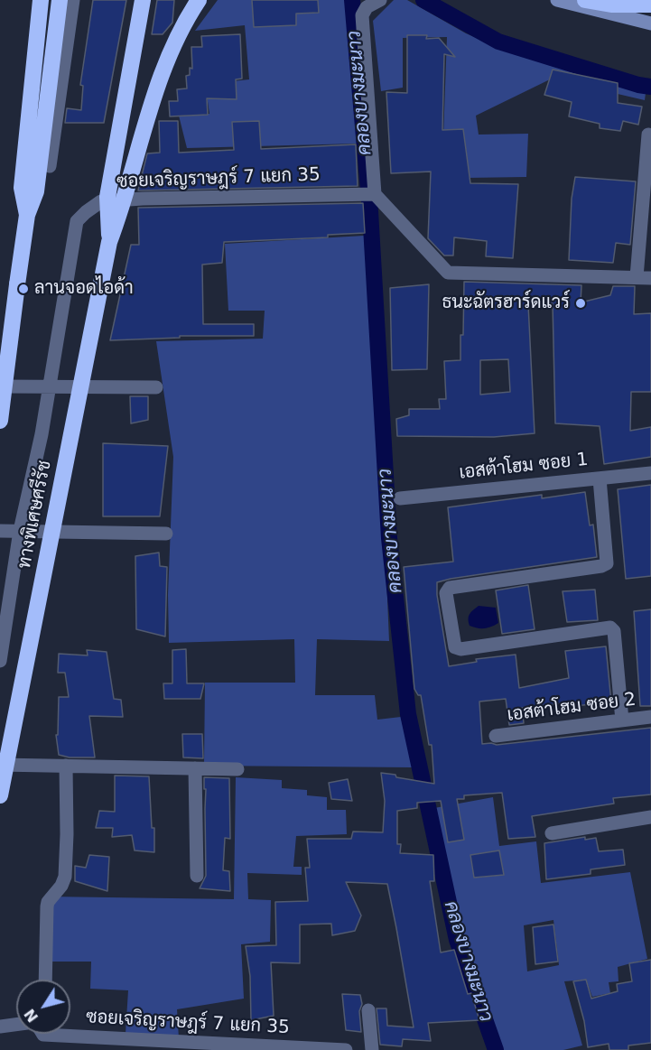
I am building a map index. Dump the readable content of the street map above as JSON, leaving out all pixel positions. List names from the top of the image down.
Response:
{
  "streets": {
    "highway": ["ทางพิเศษศรีรัช"],
    "street": ["ซอยเจริญราษฎร์ 7 แยก 35", "เอสต้าโฮม ซอย 1", "เอสต้าโฮม ซอย 2"]
  },
  "water": ["คลองบางมะนาว"],
  "places": ["ลานจอดไอด้า", "ธนะฉัตรฮาร์ดแวร์"],
  "north": "bottom left"
}
